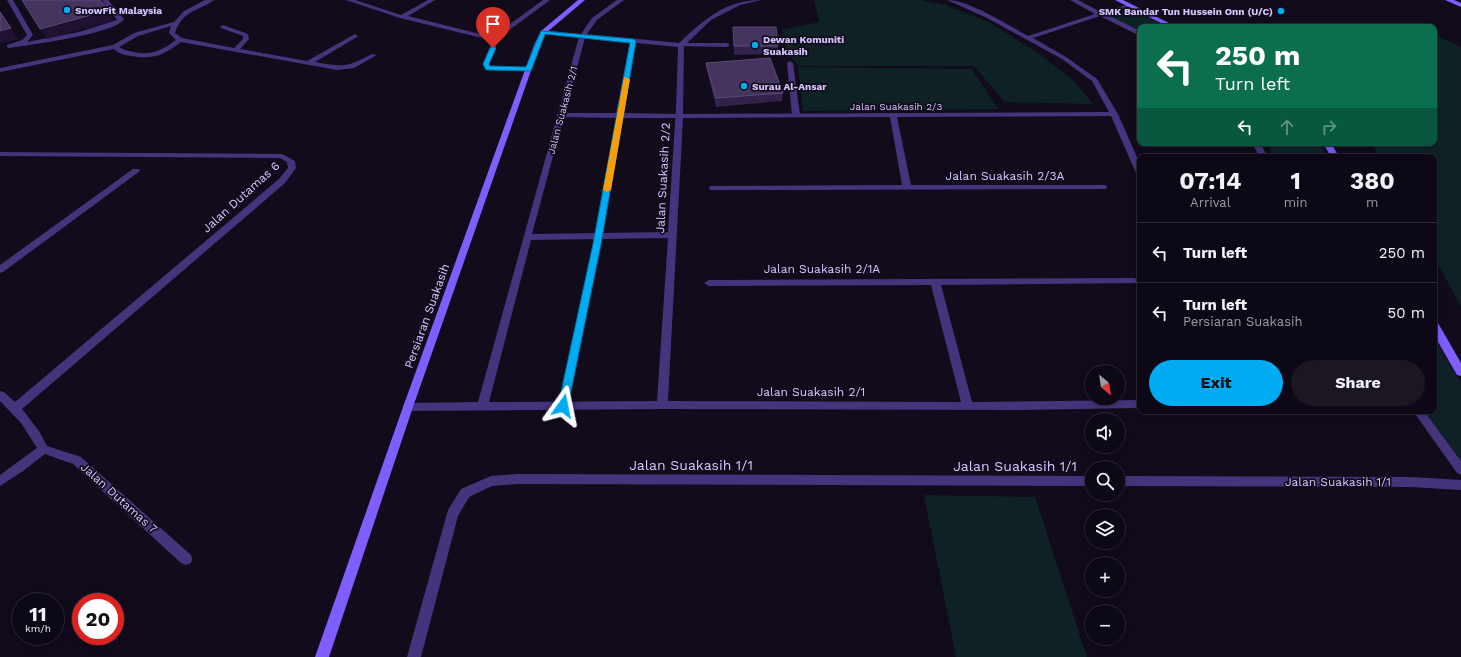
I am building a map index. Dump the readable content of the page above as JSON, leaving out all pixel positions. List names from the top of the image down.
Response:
{
  "streets": {
    "street": [
      "Jalan Suakasih 2/3",
      "Jalan Suakasih 2/1",
      "Jalan Suakasih 2/3A",
      "Jalan Suakasih 2/2",
      "Jalan Dutamas 6",
      "Jalan Suakasih 2/1A",
      "Persiaran Suakasih",
      "Jalan Suakasih 1/1",
      "Jalan Dutamas 7"
    ]
  },
  "crossings": [
    ["Jalan Suakasih 2/3", "Jalan Suakasih 2/1"],
    ["Jalan Suakasih 2/3", "Jalan Suakasih 2/2"],
    ["Jalan Suakasih 2/1", "Jalan Suakasih 2/2"],
    ["Jalan Suakasih 2/1", "Persiaran Suakasih"]
  ],
  "places": [
    "SnowFit Malaysia",
    "SMK Bandar Tun Hussein Onn (U/C)",
    "Dewan Komuniti Suakasih",
    "Surau Al-Ansar"
  ],
  "north": "bottom right",
  "page": {
    "turn": ["250 m", "Turn left"],
    "eta": [
      "07:14",
      "Arrival",
      "1",
      "min",
      "380",
      "m"
    ],
    "list": [
      {
        "name": "Turn left",
        "value": "250 m"
      },
      {
        "name": "Turn left",
        "note": "Persiaran Suakasih",
        "value": "50 m"
      }
    ],
    "buttons": ["Exit", "Share"],
    "map_buttons": ["+", "−"],
    "speed": "11 km/h",
    "limit": "20"
  }
}
